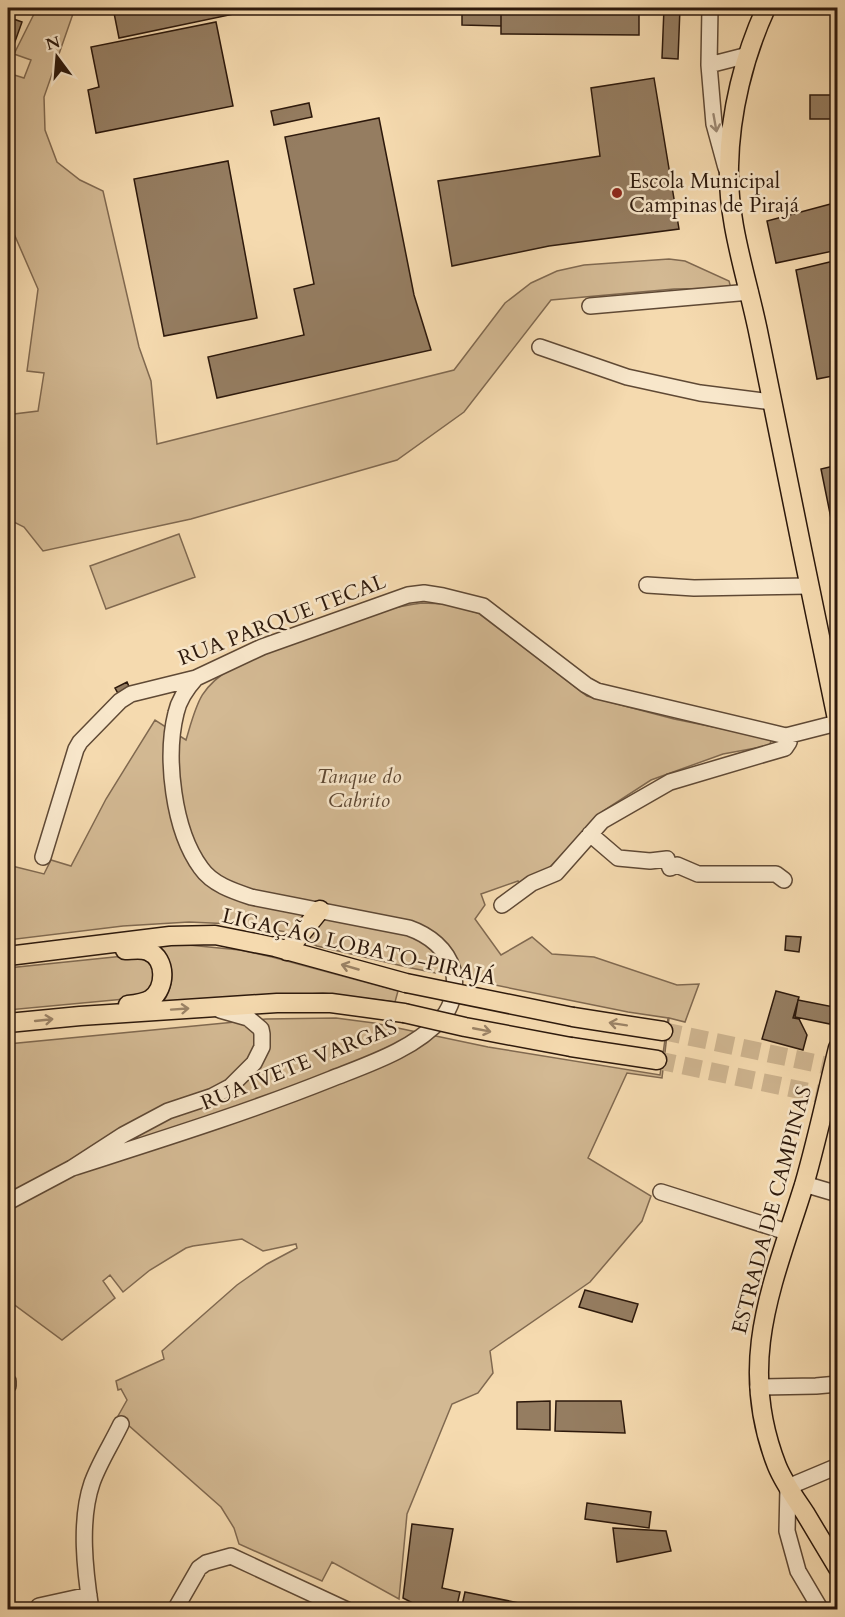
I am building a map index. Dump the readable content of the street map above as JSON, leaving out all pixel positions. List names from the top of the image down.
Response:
{
  "streets": {
    "main road": ["LIGAÇÃO LOBATO-PIRAJÁ", "ESTRADA DE CAMPINAS"],
    "street": ["RUA PARQUE TECAL", "RUA IVETE VARGAS"]
  },
  "crossings": [
    ["RUA PARQUE TECAL", "RUA IVETE VARGAS"]
  ],
  "parks": ["Tanque do Cabrito"],
  "places": ["Escola Municipal Campinas de Pirajá"],
  "north": "top"
}
